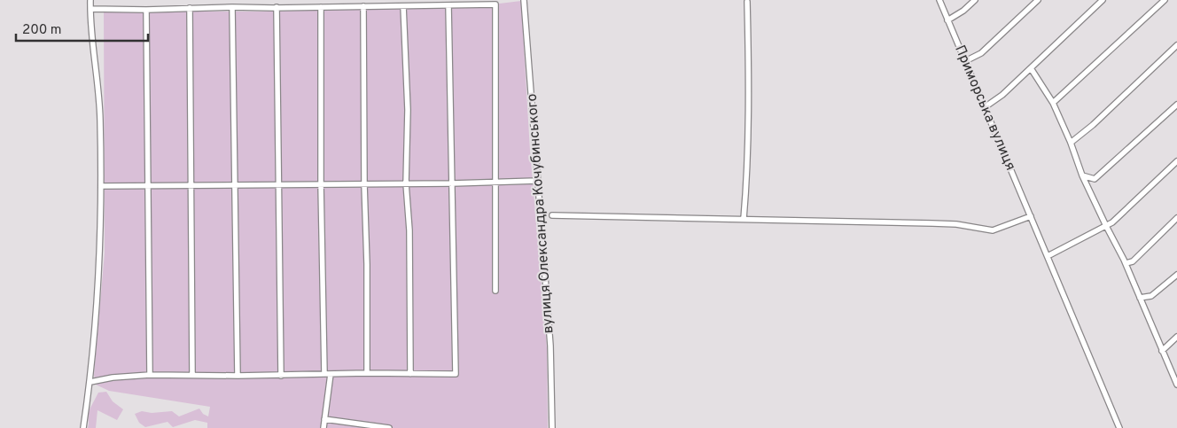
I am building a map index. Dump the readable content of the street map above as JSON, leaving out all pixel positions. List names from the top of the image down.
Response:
{
  "streets": {
    "street": ["Приморська вулиця", "вулиця Олександра Кочубинського"]
  },
  "scale_bar": "200 m"
}
